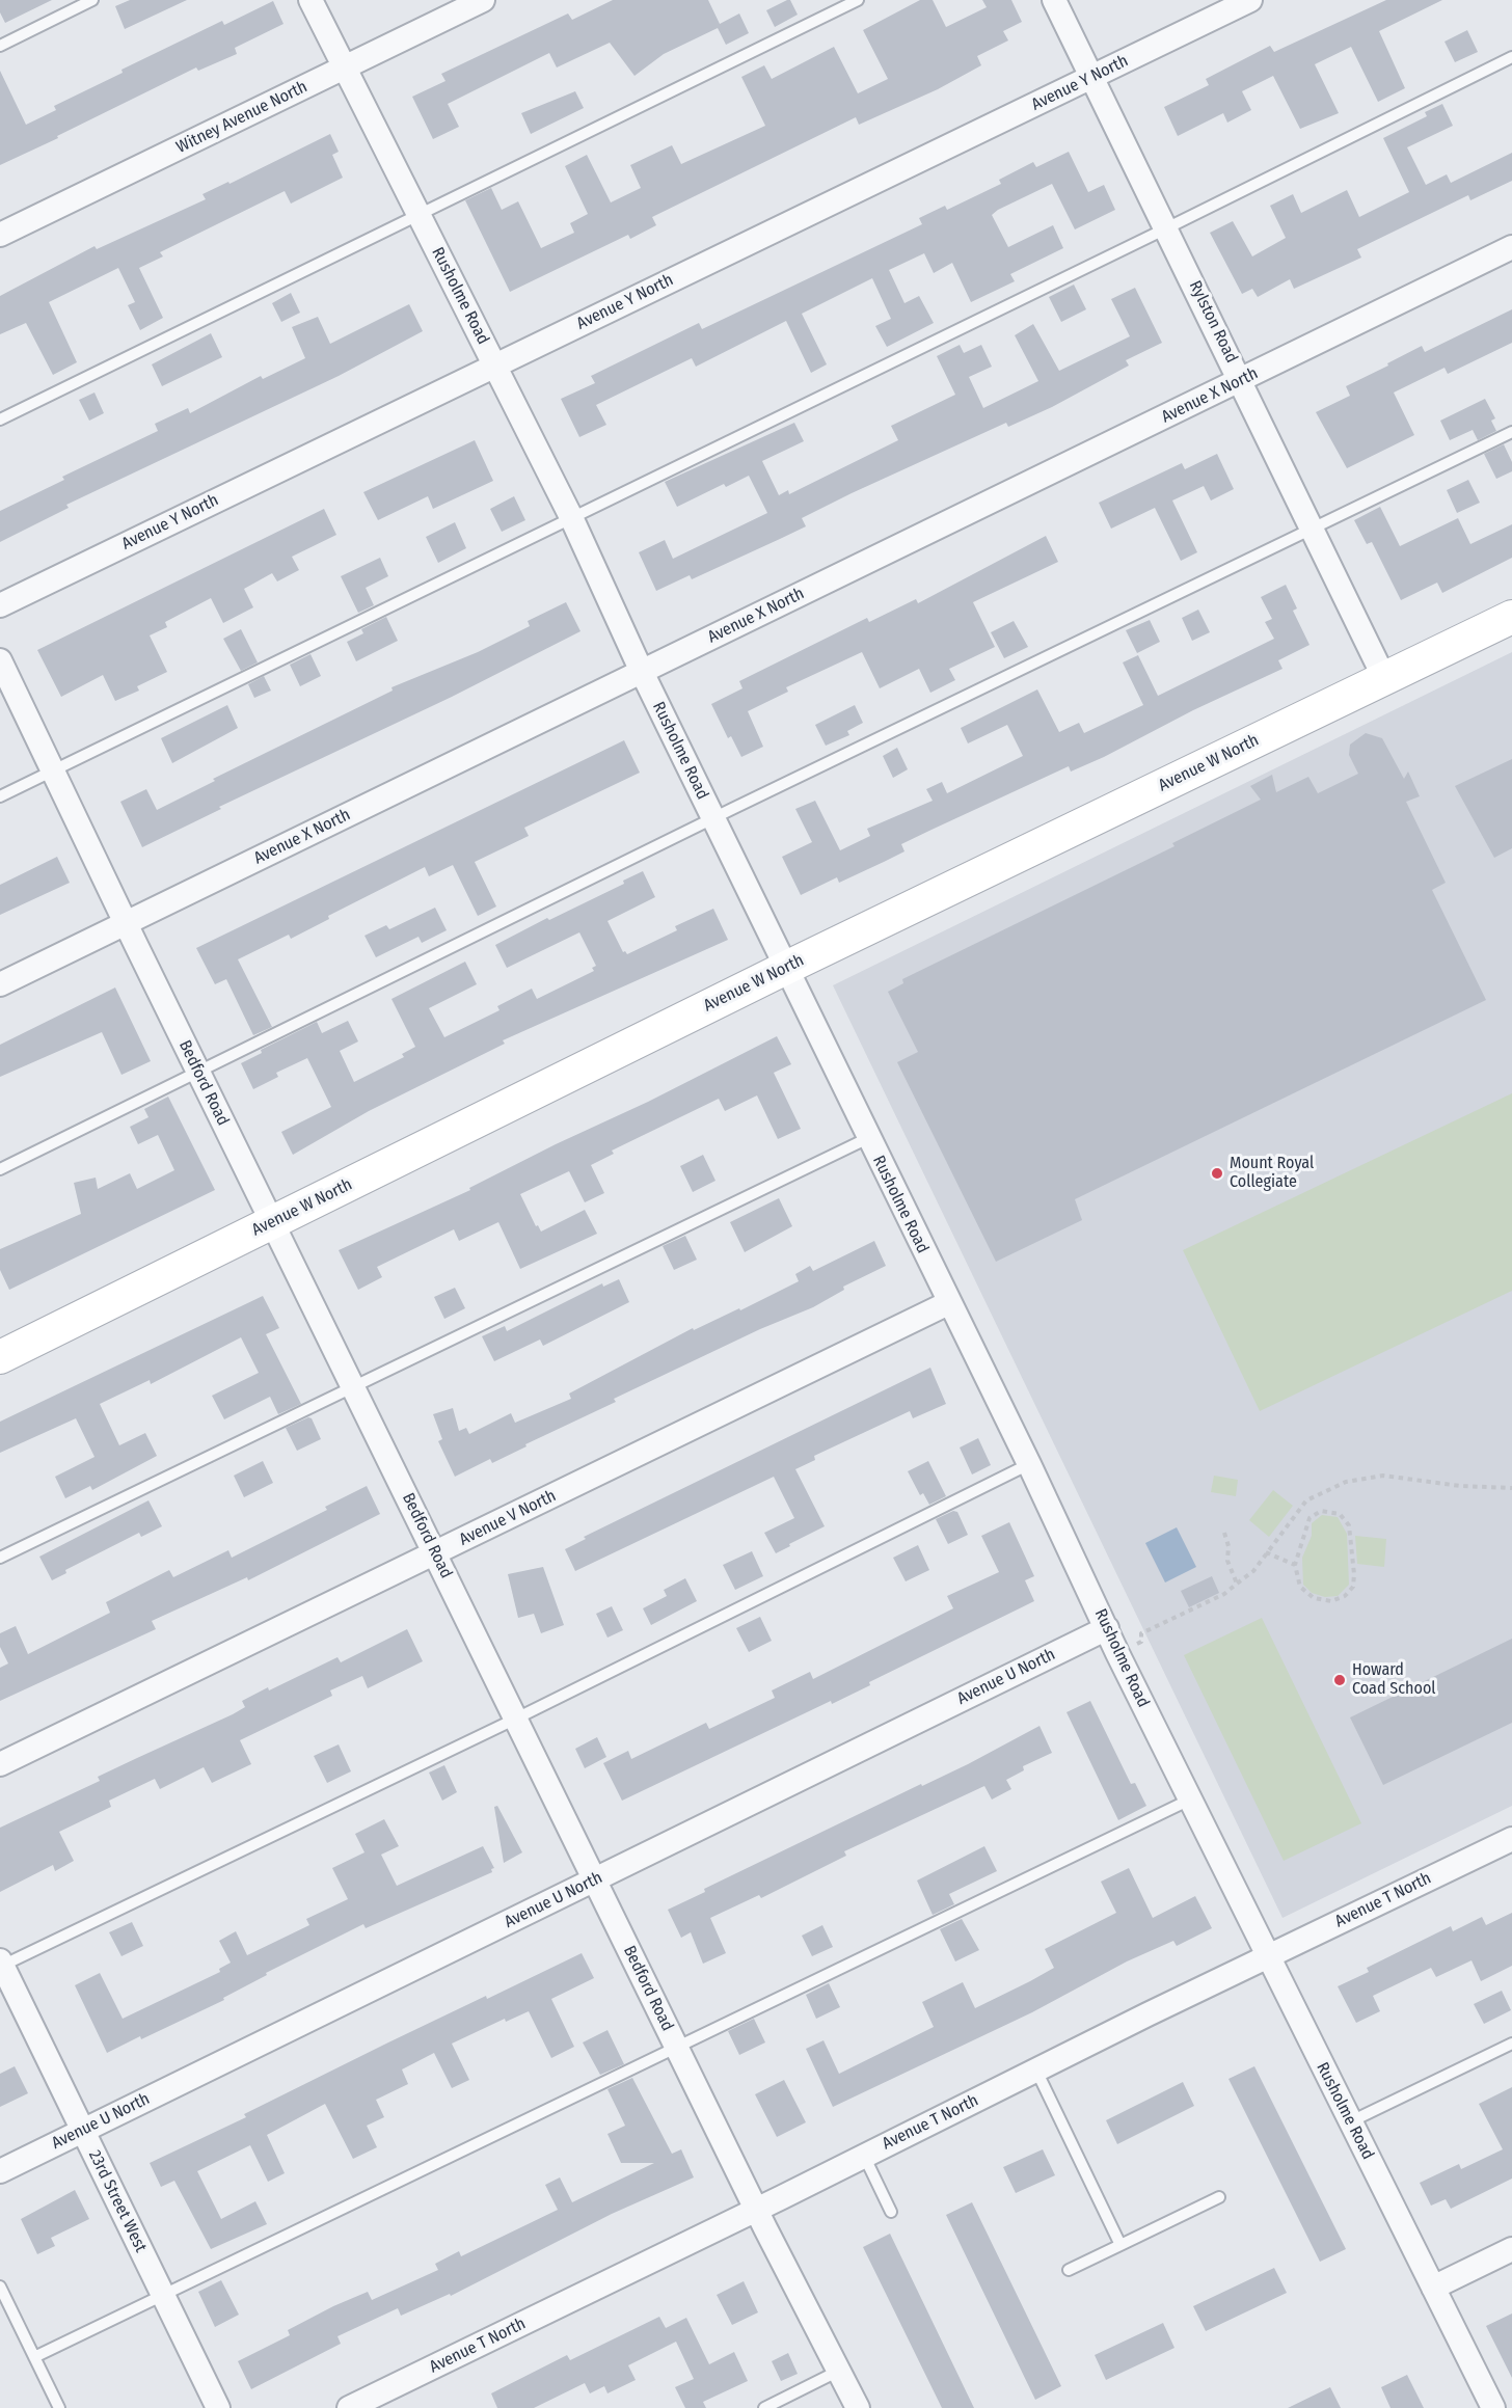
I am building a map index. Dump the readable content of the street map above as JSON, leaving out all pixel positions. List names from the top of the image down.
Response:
{
  "streets": {
    "street": [
      "Avenue Y North",
      "Witney Avenue North",
      "Rusholme Road",
      "Rylston Road",
      "Avenue X North",
      "Avenue W North",
      "Bedford Road",
      "Avenue V North",
      "Avenue U North",
      "Avenue T North",
      "23rd Street West"
    ]
  },
  "crossings": [
    ["Avenue Y North", "Rusholme Road"],
    ["Avenue Y North", "Rylston Road"],
    ["Witney Avenue North", "Rusholme Road"],
    ["Rusholme Road", "Avenue X North"],
    ["Rusholme Road", "Avenue W North"],
    ["Rusholme Road", "Avenue V North"],
    ["Rusholme Road", "Avenue U North"],
    ["Rusholme Road", "Avenue T North"],
    ["Rylston Road", "Avenue X North"],
    ["Rylston Road", "Avenue W North"],
    ["Avenue X North", "Bedford Road"],
    ["Avenue W North", "Bedford Road"],
    ["Bedford Road", "Avenue V North"],
    ["Bedford Road", "Avenue U North"],
    ["Bedford Road", "Avenue T North"],
    ["Avenue U North", "23rd Street West"]
  ],
  "places": ["Mount Royal Collegiate", "Howard Coad School"]
}
